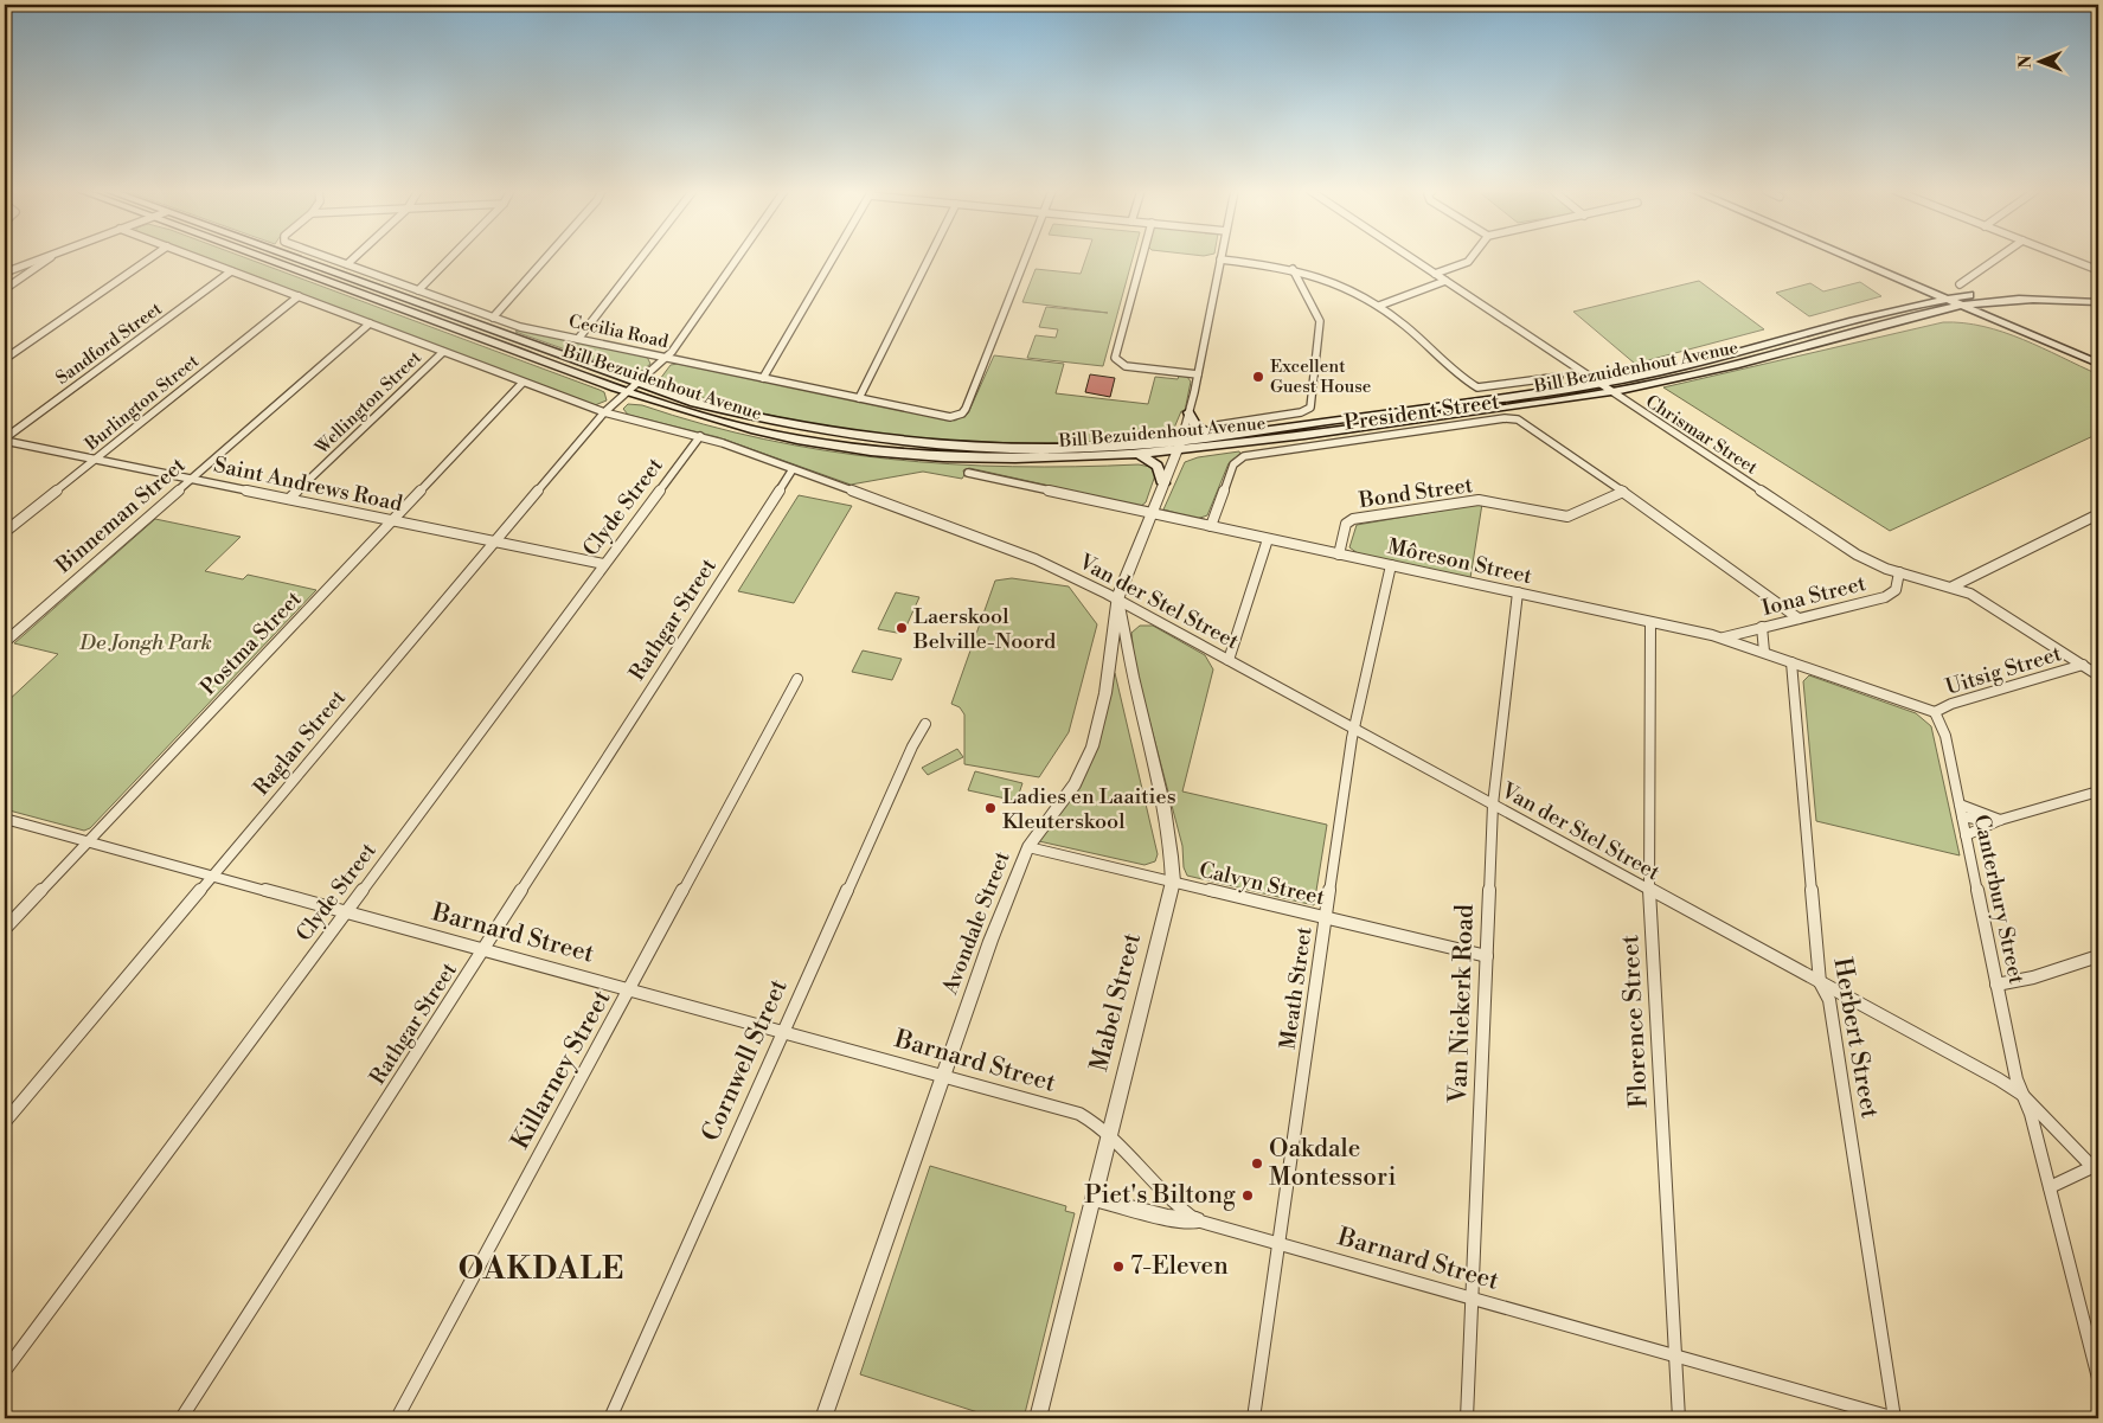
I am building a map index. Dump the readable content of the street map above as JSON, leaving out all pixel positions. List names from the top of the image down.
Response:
{
  "streets": {
    "main road": ["Bill Bezuidenhout Avenue"],
    "street": [
      "Cecilia Road",
      "Sandford Street",
      "Burlington Street",
      "Wellington Street",
      "President Street",
      "Chrismar Street",
      "Saint Andrews Road",
      "Bond Street",
      "Clyde Street",
      "Binneman Street",
      "Môreson Street",
      "Iona Street",
      "Van der Stel Street",
      "Rathgar Street",
      "Postma Street",
      "Uitsig Street",
      "Raglan Street",
      "Calvyn Street",
      "Canterbury Street",
      "Avondale Street",
      "Barnard Street",
      "Meath Street",
      "Mabel Street",
      "Van Niekerk Road",
      "Florence Street",
      "Herbert Street",
      "Cornwell Street",
      "Killarney Street"
    ]
  },
  "crossings": [
    ["Cecilia Road", "Raglan Street"],
    ["Sandford Street", "Saint Andrews Road"],
    ["Sandford Street", "Van der Stel Street"],
    ["Bill Bezuidenhout Avenue", "Chrismar Street"],
    ["Bill Bezuidenhout Avenue", "Raglan Street"],
    ["Bill Bezuidenhout Avenue", "Avondale Street"],
    ["Burlington Street", "Saint Andrews Road"],
    ["Burlington Street", "Van der Stel Street"],
    ["Wellington Street", "Saint Andrews Road"],
    ["Wellington Street", "Van der Stel Street"],
    ["President Street", "Bond Street"],
    ["President Street", "Môreson Street"],
    ["President Street", "Iona Street"],
    ["Chrismar Street", "Iona Street"],
    ["Chrismar Street", "Uitsig Street"],
    ["Saint Andrews Road", "Clyde Street"],
    ["Saint Andrews Road", "Binneman Street"],
    ["Saint Andrews Road", "Postma Street"],
    ["Saint Andrews Road", "Raglan Street"],
    ["Bond Street", "Môreson Street"],
    ["Clyde Street", "Van der Stel Street"],
    ["Clyde Street", "Barnard Street"],
    ["Binneman Street", "Van der Stel Street"],
    ["Môreson Street", "Iona Street"],
    ["Môreson Street", "Uitsig Street"],
    ["Môreson Street", "Canterbury Street"],
    ["Môreson Street", "Avondale Street"],
    ["Môreson Street", "Meath Street"],
    ["Môreson Street", "Van Niekerk Road"],
    ["Môreson Street", "Florence Street"],
    ["Môreson Street", "Herbert Street"],
    ["Van der Stel Street", "Rathgar Street"],
    ["Van der Stel Street", "Postma Street"],
    ["Van der Stel Street", "Raglan Street"],
    ["Van der Stel Street", "Canterbury Street"],
    ["Van der Stel Street", "Avondale Street"],
    ["Van der Stel Street", "Meath Street"],
    ["Van der Stel Street", "Mabel Street"],
    ["Van der Stel Street", "Van Niekerk Road"],
    ["Van der Stel Street", "Florence Street"],
    ["Van der Stel Street", "Herbert Street"],
    ["Rathgar Street", "Barnard Street"],
    ["Postma Street", "Barnard Street"],
    ["Uitsig Street", "Canterbury Street"],
    ["Raglan Street", "Barnard Street"],
    ["Calvyn Street", "Avondale Street"],
    ["Calvyn Street", "Meath Street"],
    ["Calvyn Street", "Mabel Street"],
    ["Calvyn Street", "Van Niekerk Road"],
    ["Avondale Street", "Barnard Street"],
    ["Avondale Street", "Mabel Street"],
    ["Barnard Street", "Meath Street"],
    ["Barnard Street", "Mabel Street"],
    ["Barnard Street", "Van Niekerk Road"],
    ["Barnard Street", "Florence Street"],
    ["Barnard Street", "Herbert Street"],
    ["Barnard Street", "Cornwell Street"],
    ["Barnard Street", "Killarney Street"]
  ],
  "districts": ["OAKDALE"],
  "parks": ["De Jongh Park"],
  "places": [
    "Excellent Guest House",
    "Laerskool Belville-Noord",
    "Ladies en Laaities Kleuterskool",
    "Oakdale Montessori",
    "Piet's Biltong",
    "7-Eleven"
  ],
  "north": "left"
}
